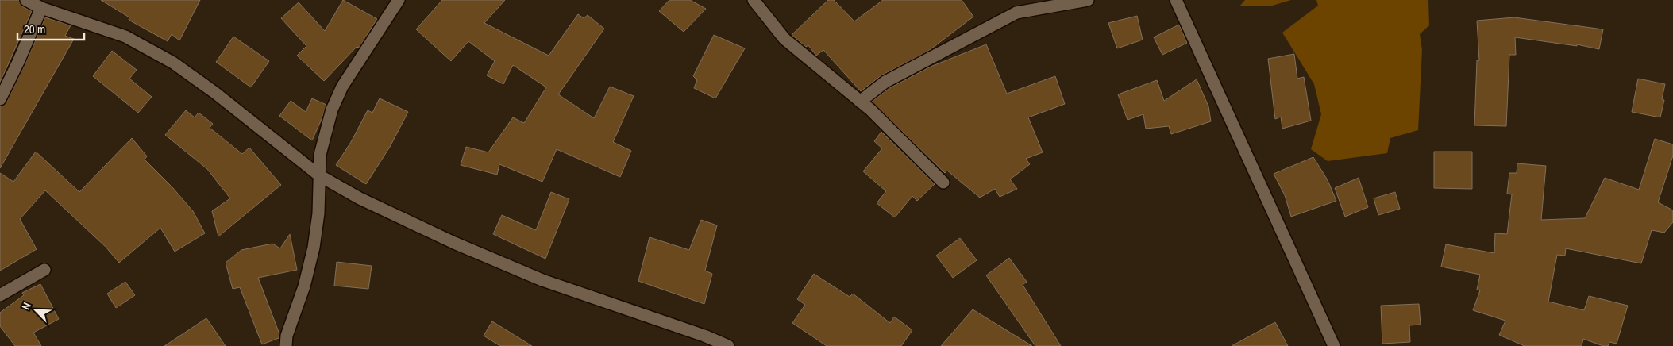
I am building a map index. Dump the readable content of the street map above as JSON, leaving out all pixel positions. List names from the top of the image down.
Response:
{
  "scale_bar": "20 m",
  "north": "top left"
}
